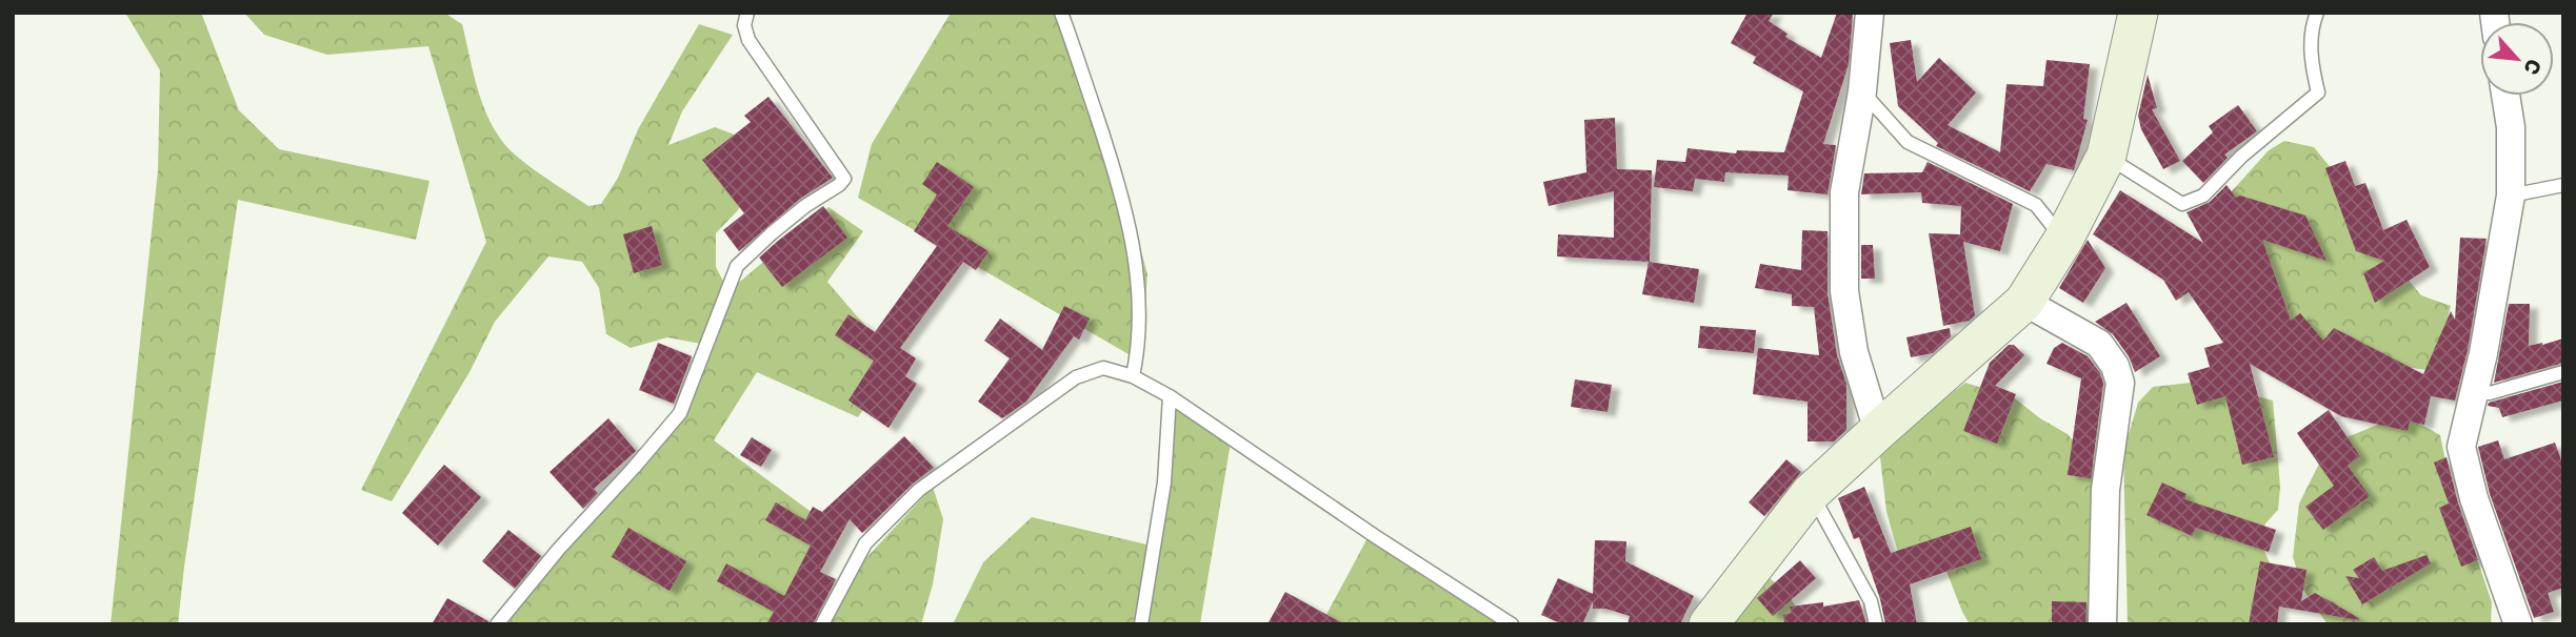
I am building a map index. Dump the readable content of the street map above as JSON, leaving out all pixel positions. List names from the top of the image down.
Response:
{
  "north": "bottom right"
}
